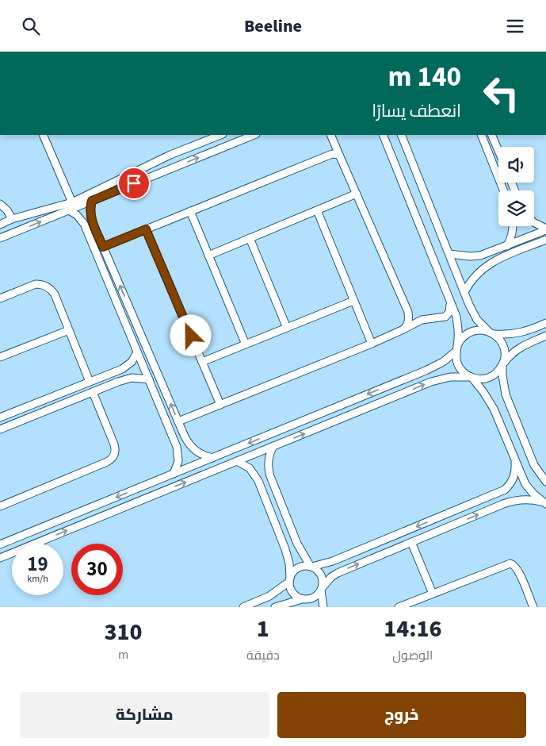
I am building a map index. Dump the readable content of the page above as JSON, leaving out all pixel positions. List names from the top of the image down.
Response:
{
  "page": {
    "header": "Beeline",
    "turn": ["140 m", "انعطف يسارًا"],
    "speed": "19 km/h",
    "limit": "30",
    "eta": [
      "14:16",
      "الوصول",
      "1",
      "دقيقة",
      "310",
      "m"
    ],
    "buttons": ["خروج", "مشاركة"]
  }
}
